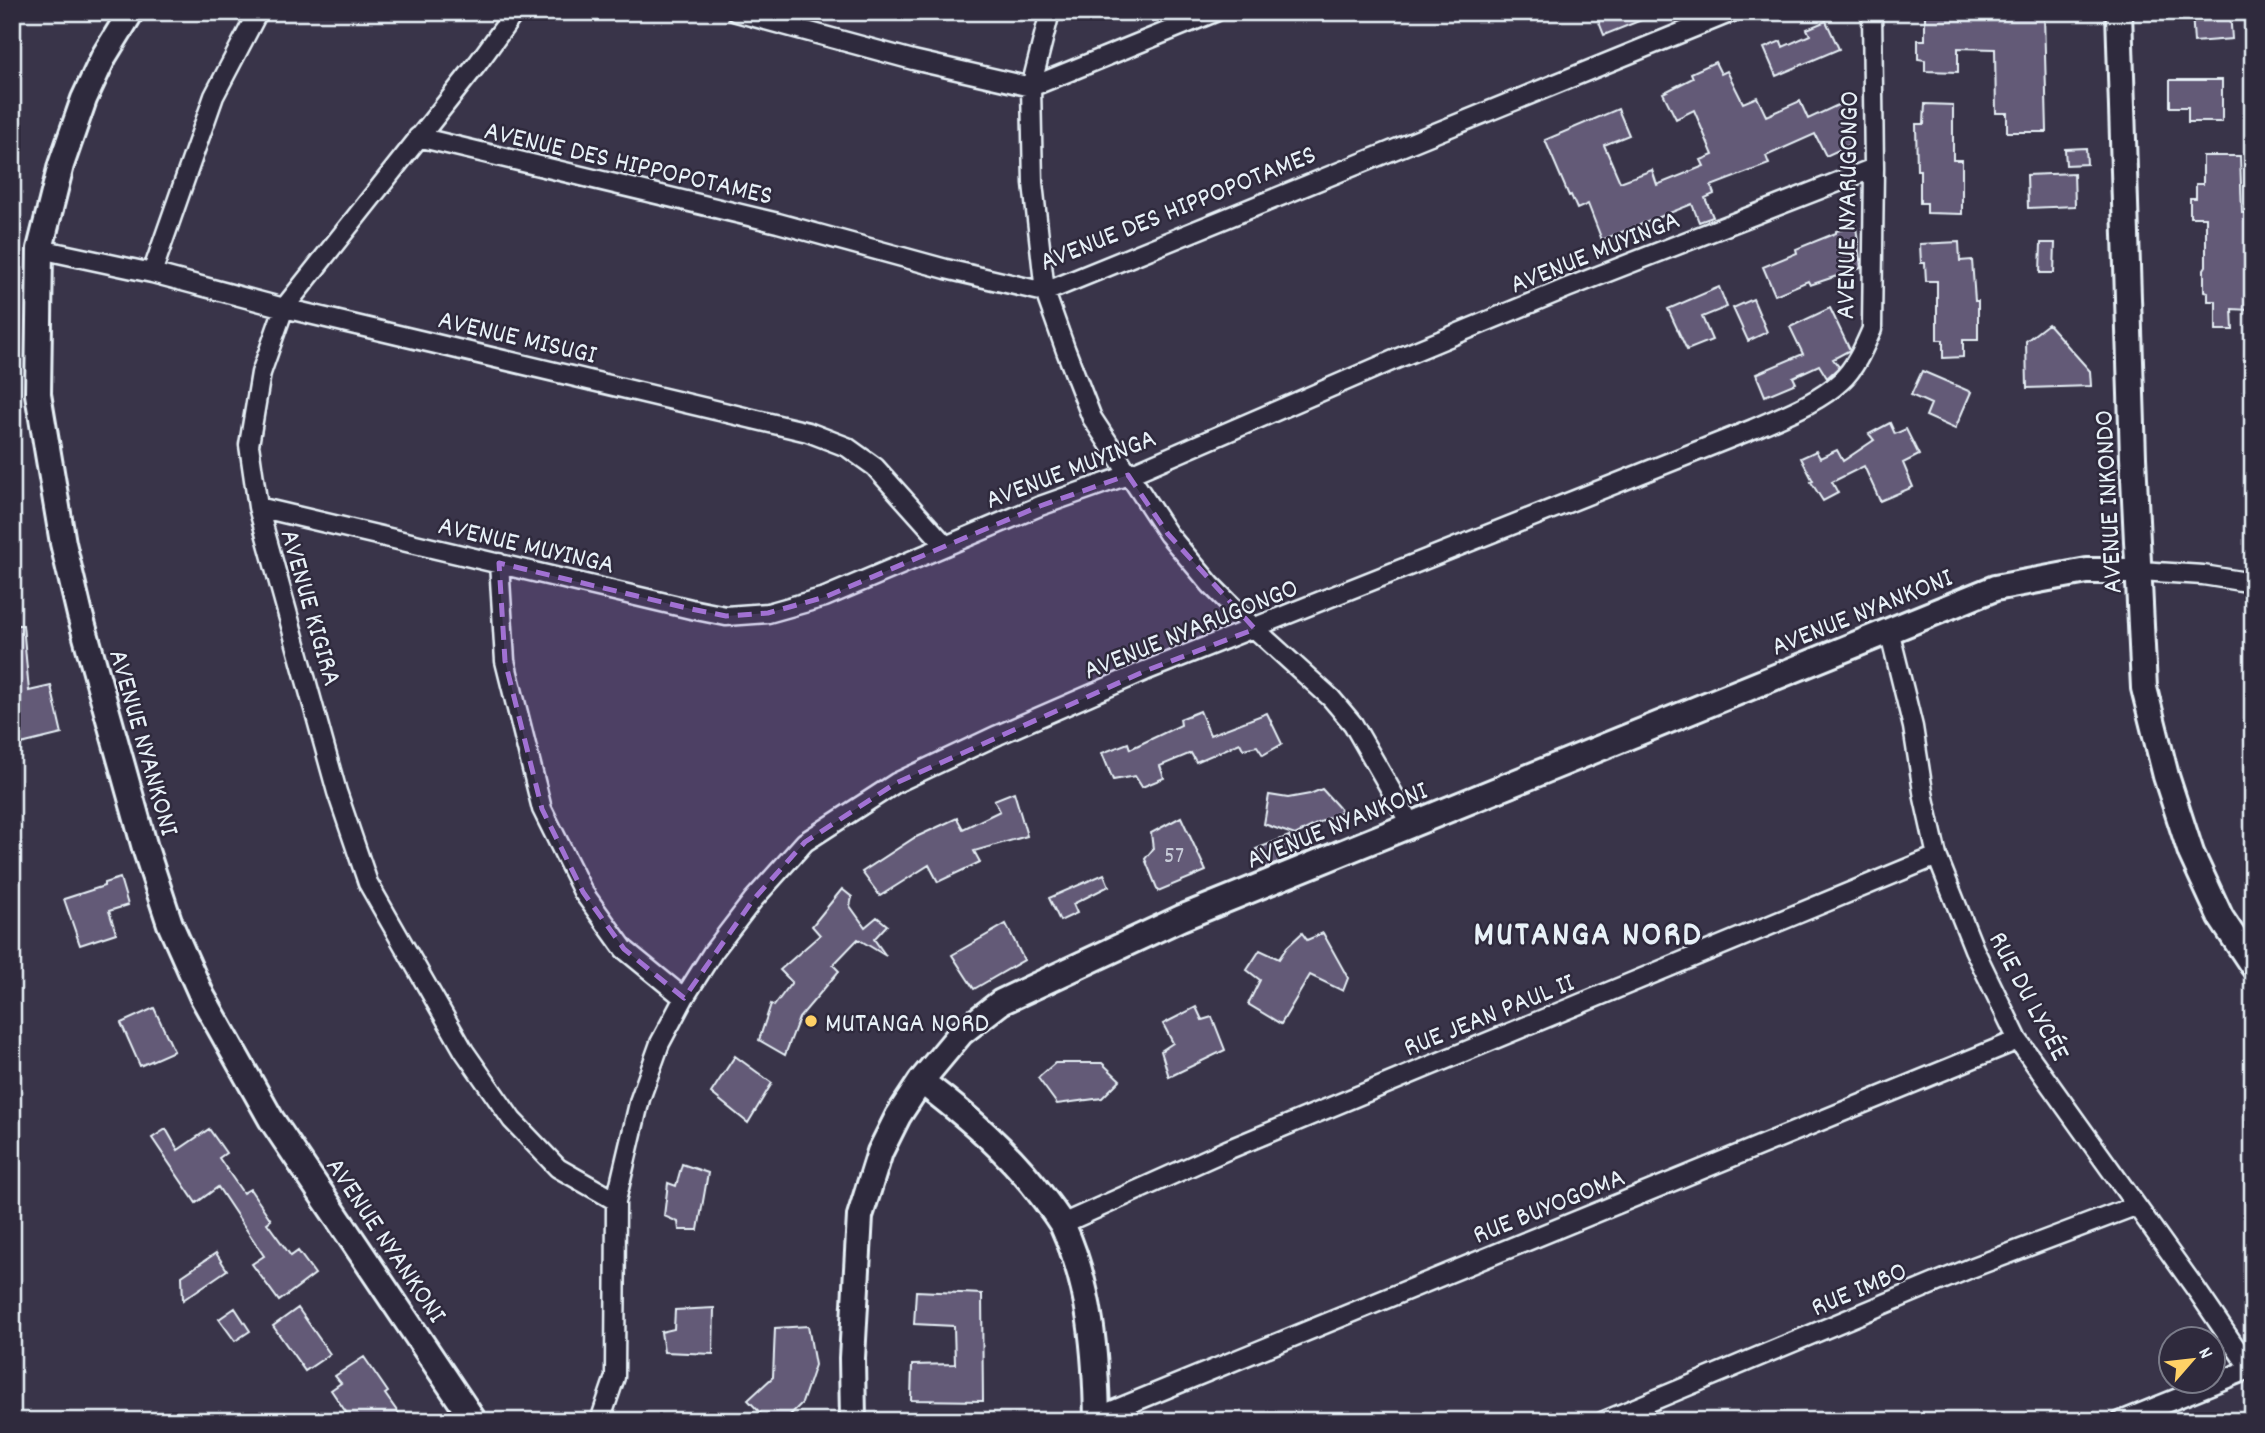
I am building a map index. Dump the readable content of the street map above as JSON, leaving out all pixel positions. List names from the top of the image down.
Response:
{
  "streets": {
    "street": [
      "AVENUE DES HIPPOPOTAMES",
      "AVENUE NYARUGONGO",
      "AVENUE MUYINGA",
      "AVENUE MISUGI",
      "AVENUE INKONDO",
      "AVENUE KIGIRA",
      "AVENUE NYANKONI",
      "RUE DU LYCÉE",
      "RUE JEAN PAUL II",
      "RUE BUYOGOMA",
      "RUE IMBO"
    ]
  },
  "crossings": [
    ["AVENUE DES HIPPOPOTAMES", "AVENUE KIGIRA"],
    ["AVENUE NYARUGONGO", "AVENUE MUYINGA"],
    ["AVENUE NYARUGONGO", "AVENUE KIGIRA"],
    ["AVENUE MUYINGA", "AVENUE MISUGI"],
    ["AVENUE MUYINGA", "AVENUE KIGIRA"],
    ["AVENUE MISUGI", "AVENUE KIGIRA"],
    ["AVENUE MISUGI", "AVENUE NYANKONI"],
    ["AVENUE INKONDO", "AVENUE NYANKONI"],
    ["AVENUE NYANKONI", "RUE DU LYCÉE"],
    ["RUE DU LYCÉE", "RUE JEAN PAUL II"],
    ["RUE DU LYCÉE", "RUE BUYOGOMA"],
    ["RUE DU LYCÉE", "RUE IMBO"]
  ],
  "districts": ["MUTANGA NORD"],
  "places": ["MUTANGA NORD"],
  "house_numbers": ["57"],
  "north": "top right"
}
